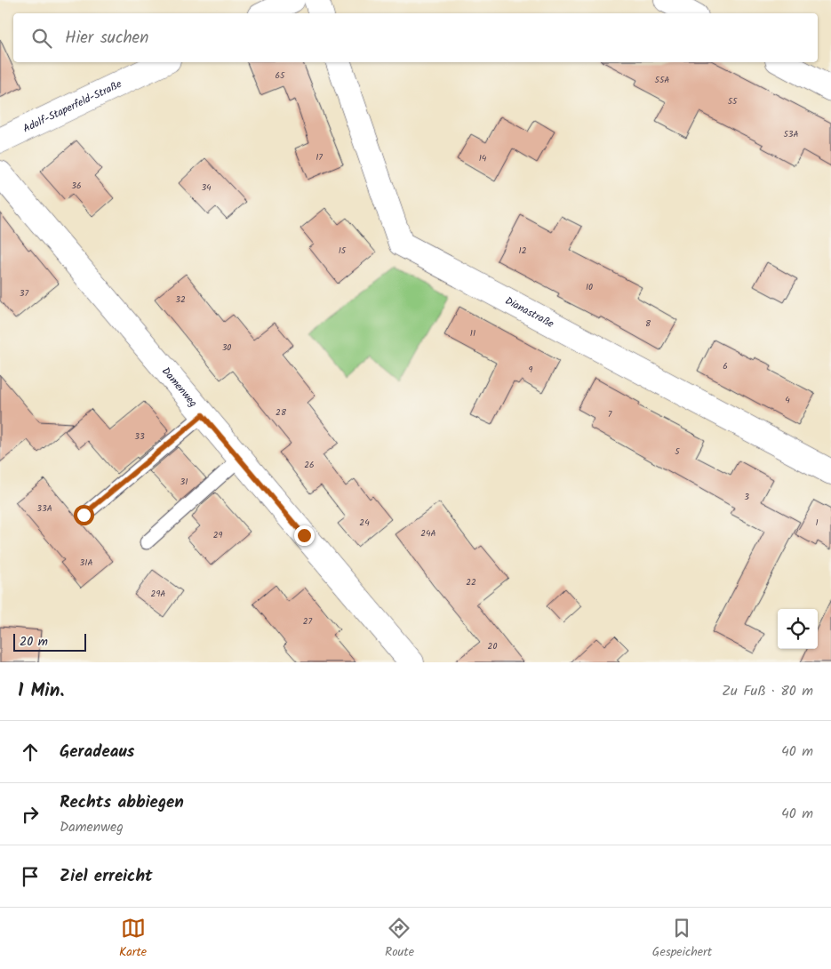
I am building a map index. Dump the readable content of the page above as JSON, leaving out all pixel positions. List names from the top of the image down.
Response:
{
  "streets": {
    "street": ["Adolf-Staperfeld-Straße", "Dianastraße", "Damenweg"]
  },
  "house_numbers": [
    "65",
    "55A",
    "55",
    "53A",
    "17",
    "14",
    "36",
    "34",
    "15",
    "12",
    "10",
    "37",
    "32",
    "8",
    "11",
    "30",
    "6",
    "9",
    "4",
    "28",
    "7",
    "33",
    "5",
    "26",
    "31",
    "3",
    "33A",
    "24",
    "1",
    "24A",
    "29",
    "31A",
    "22",
    "29A",
    "27",
    "20"
  ],
  "scale_bar": "20 m",
  "page": {
    "search": "Hier suchen",
    "scale": "20 m",
    "heading": ["1 Min.", "Zu Fuß · 80 m"],
    "list": [
      ["Geradeaus", "40 m"],
      ["Rechts abbiegen", "Damenweg", "40 m"],
      "Ziel erreicht"
    ],
    "nav": ["Karte", "Route", "Gespeichert"]
  }
}
